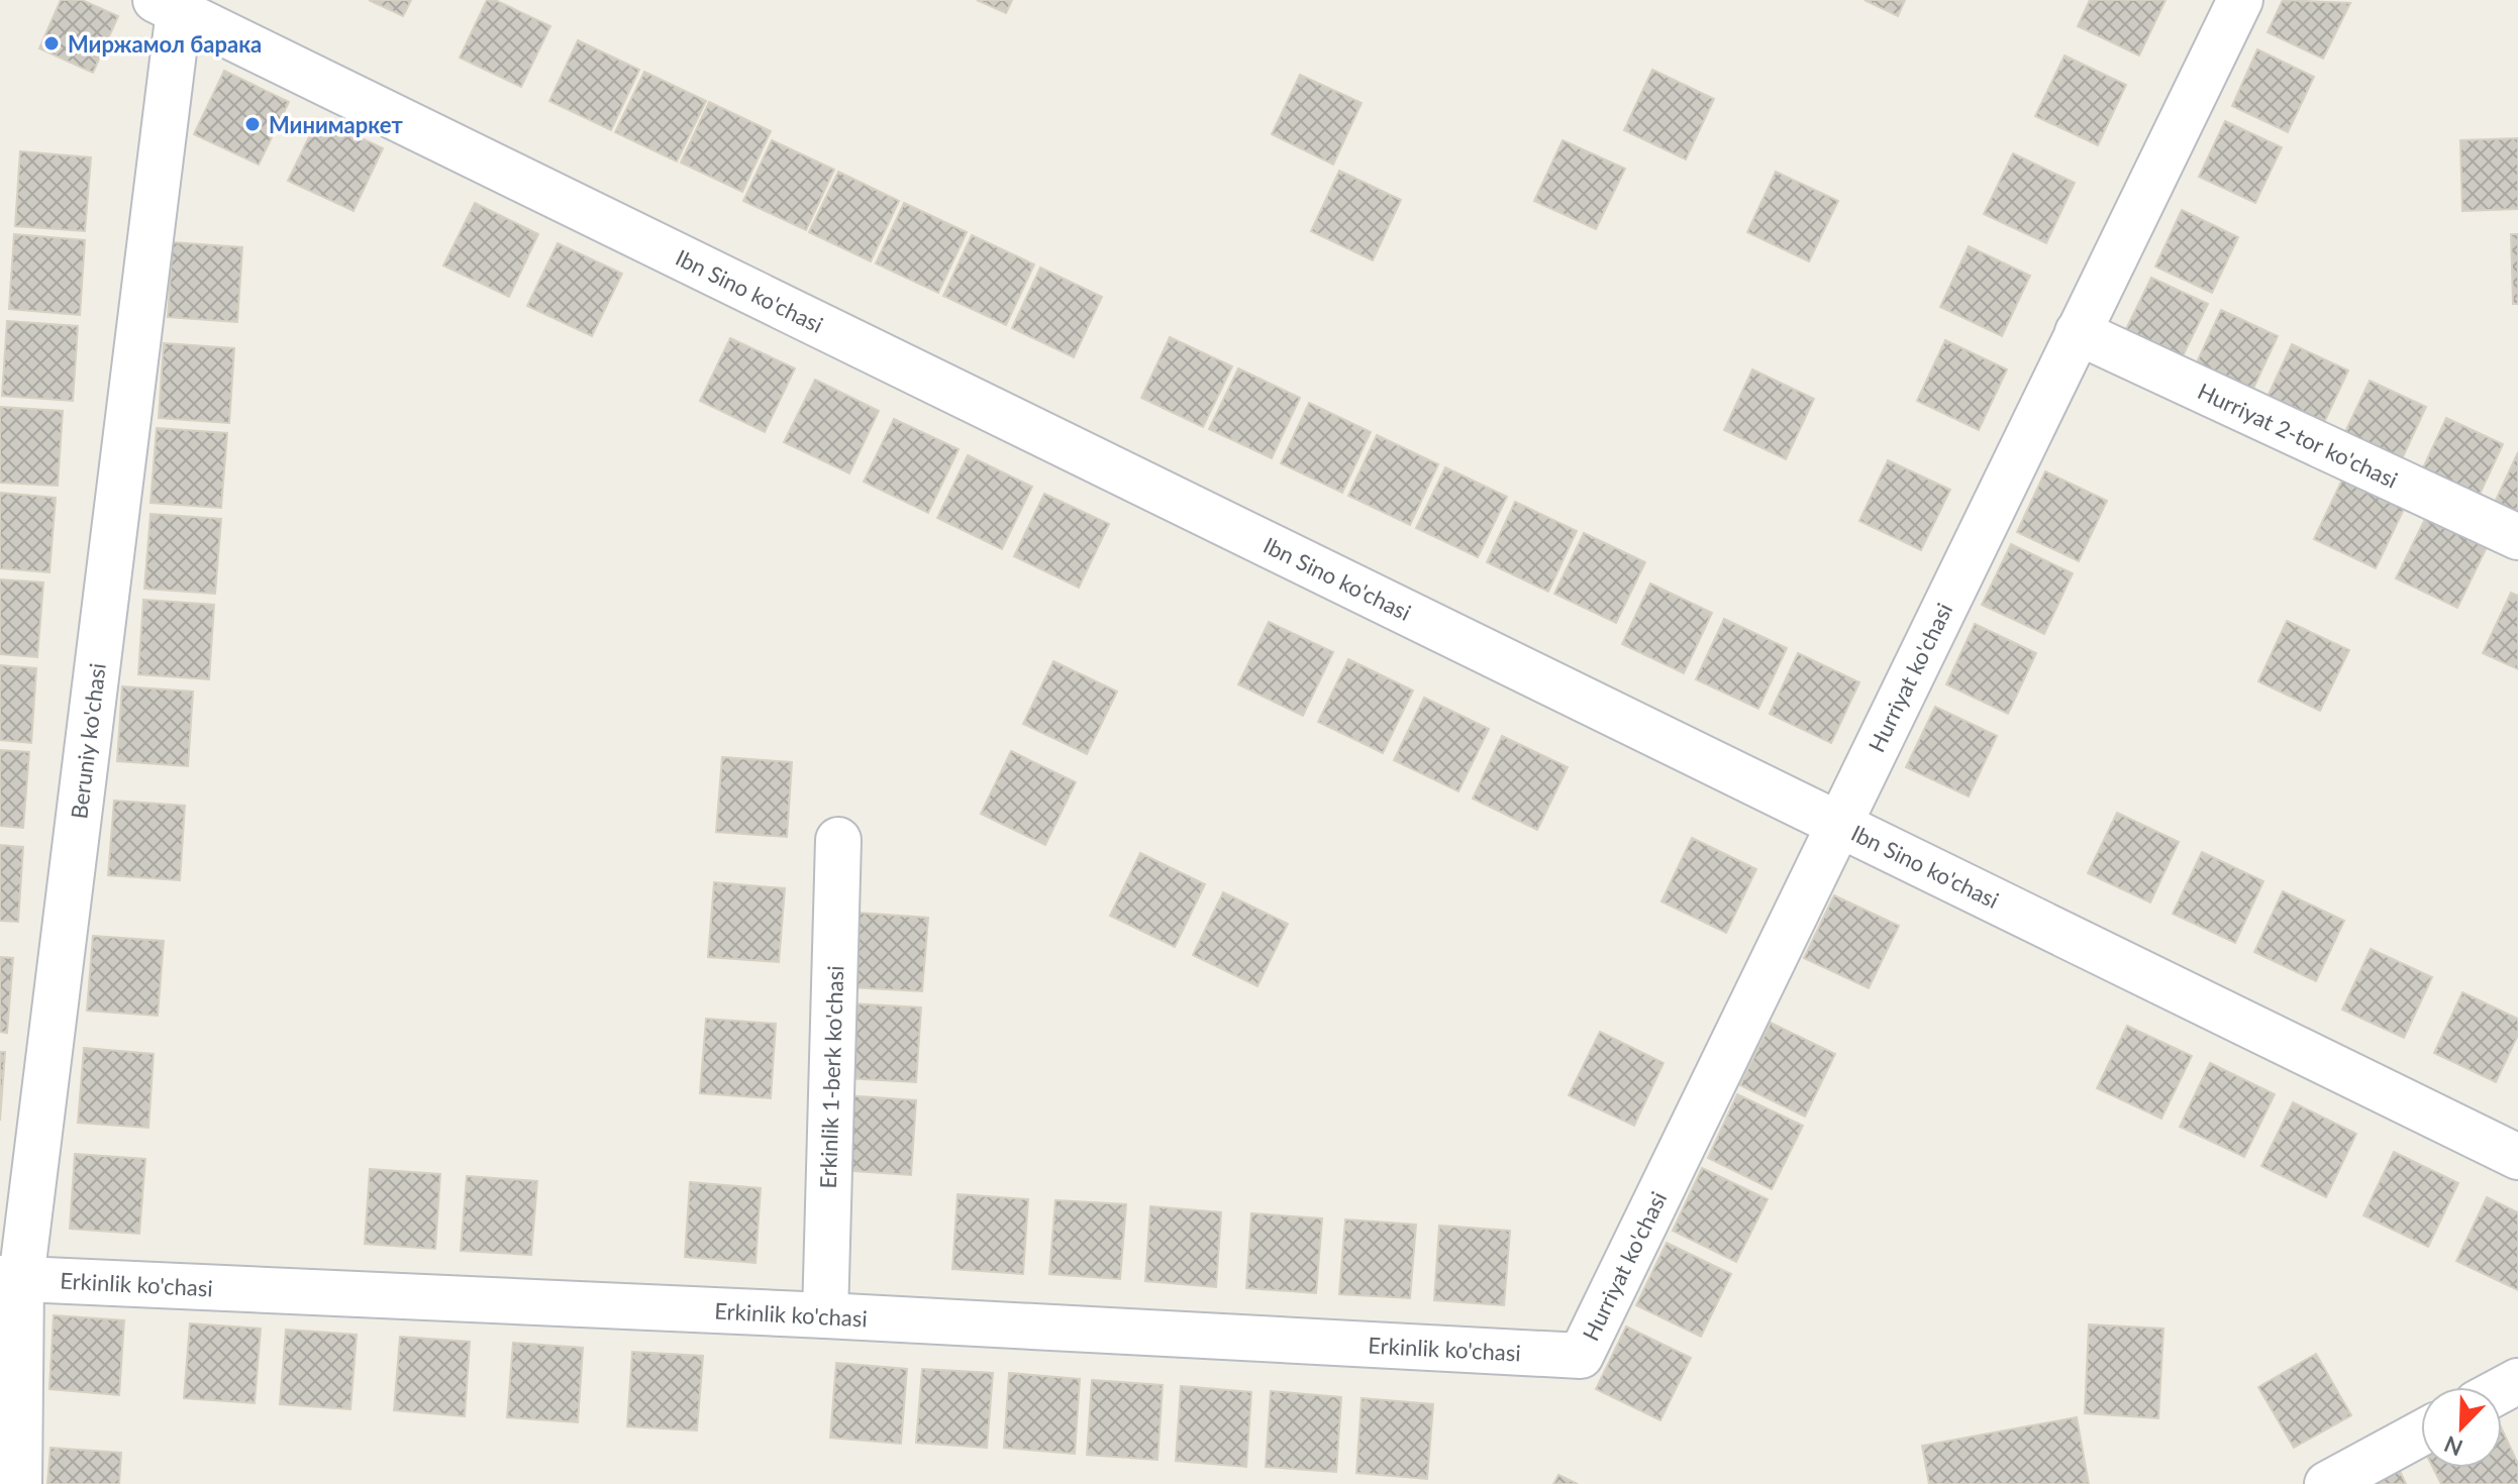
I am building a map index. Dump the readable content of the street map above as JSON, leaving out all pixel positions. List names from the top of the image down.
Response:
{
  "streets": {
    "street": [
      "Ibn Sino ko'chasi",
      "Hurriyat 2-tor ko'chasi",
      "Hurriyat ko'chasi",
      "Beruniy ko'chasi",
      "Erkinlik 1-berk ko'chasi",
      "Erkinlik ko'chasi"
    ]
  },
  "crossings": [
    ["Ibn Sino ko'chasi", "Hurriyat ko'chasi"],
    ["Ibn Sino ko'chasi", "Beruniy ko'chasi"],
    ["Hurriyat 2-tor ko'chasi", "Hurriyat ko'chasi"],
    ["Hurriyat ko'chasi", "Erkinlik ko'chasi"],
    ["Beruniy ko'chasi", "Erkinlik ko'chasi"],
    ["Erkinlik 1-berk ko'chasi", "Erkinlik ko'chasi"]
  ],
  "places": ["Миржамол барака", "Минимаркет"],
  "north": "bottom left"
}
